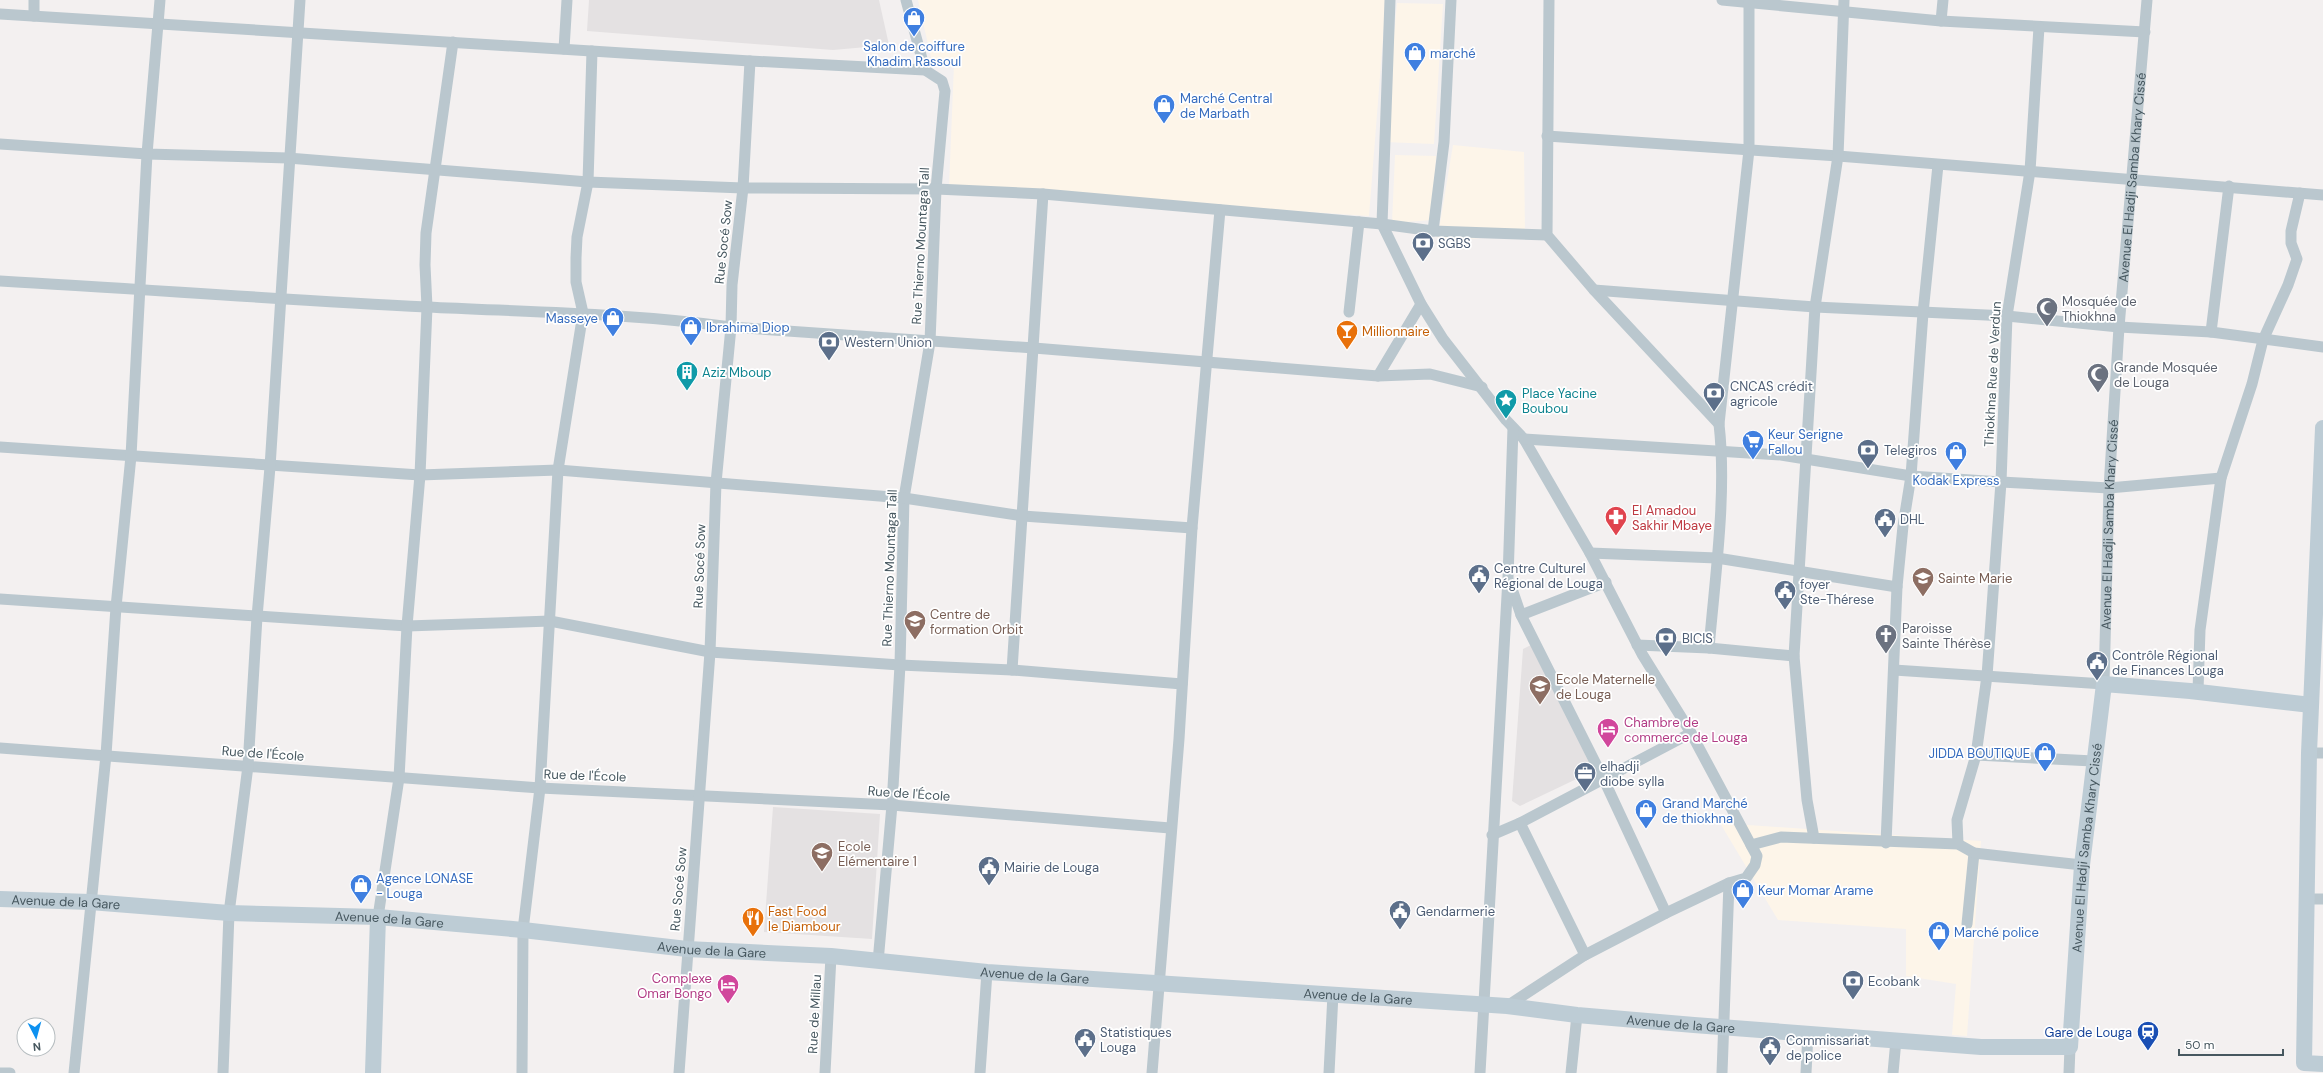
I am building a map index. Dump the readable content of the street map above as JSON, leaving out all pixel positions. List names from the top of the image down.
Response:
{
  "streets": {
    "street": [
      "Avenue El Hadji Samba Khary Cissé",
      "Rue Socé Sow",
      "Rue Thierno Mountaga Tall",
      "Thiokhna Rue de Verdun",
      "Rue de l'École",
      "Avenue de la Gare",
      "Rue de Millau"
    ]
  },
  "crossings": [
    ["Avenue El Hadji Samba Khary Cissé", "Avenue de la Gare"],
    ["Rue Socé Sow", "Rue de l'École"],
    ["Rue Socé Sow", "Avenue de la Gare"],
    ["Rue Thierno Mountaga Tall", "Rue de l'École"],
    ["Rue Thierno Mountaga Tall", "Avenue de la Gare"],
    ["Avenue de la Gare", "Rue de Millau"]
  ],
  "places": {
    "shop": [
      "Salon de coiffure Khadim Rassoul",
      "marché",
      "Marché Central de Marbath",
      "Masseye",
      "Ibrahima Diop",
      "Kodak Express",
      "JIDDA BOUTIQUE",
      "Grand Marché de thiokhna",
      "Agence LONASE - Louga",
      "Keur Momar Arame",
      "Marché police"
    ],
    "bank": [
      "SGBS",
      "Western Union",
      "CNCAS crédit agricole",
      "Telegiros",
      "BICIS",
      "Ecobank"
    ],
    "mosque": ["Mosquée de Thiokhna", "Grande Mosquée de Louga"],
    "bar": ["Millionnaire"],
    "building": ["Aziz Mboup"],
    "place": ["Place Yacine Boubou"],
    "supermarket": ["Keur Serigne Fallou"],
    "pharmacy": ["El Amadou Sakhir Mbaye"],
    "public building": [
      "DHL",
      "Centre Culturel Régional de Louga",
      "foyer Ste-Thérese",
      "Contrôle Régional de Finances Louga",
      "Mairie de Louga",
      "Gendarmerie",
      "Statistiques Louga",
      "Commissariat de police"
    ],
    "school or university": [
      "Sainte Marie",
      "Centre de formation Orbit",
      "Ecole Maternelle de Louga",
      "Ecole Elémentaire 1"
    ],
    "church": ["Paroisse Sainte Thérèse"],
    "hotel": ["Chambre de commerce de Louga", "Complexe Omar Bongo"],
    "office": ["elhadji diobe sylla"],
    "restaurant": ["Fast Food le Diambour"],
    "station": ["Gare de Louga"]
  },
  "scale_bar": "50 m",
  "north": "bottom"
}
